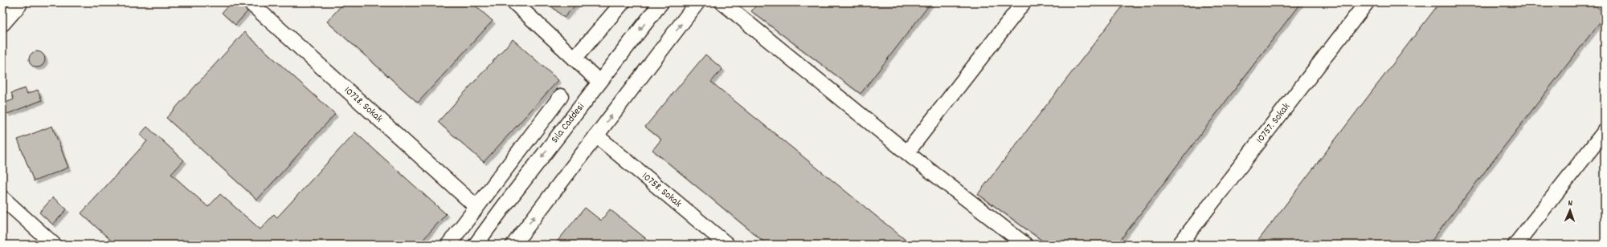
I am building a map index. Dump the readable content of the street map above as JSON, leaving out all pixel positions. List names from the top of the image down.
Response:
{
  "streets": {
    "street": [
      "10728. Sokak",
      "Sıla Caddesi",
      "10757. Sokak",
      "10758. Sokak"
    ]
  },
  "north": "top"
}
